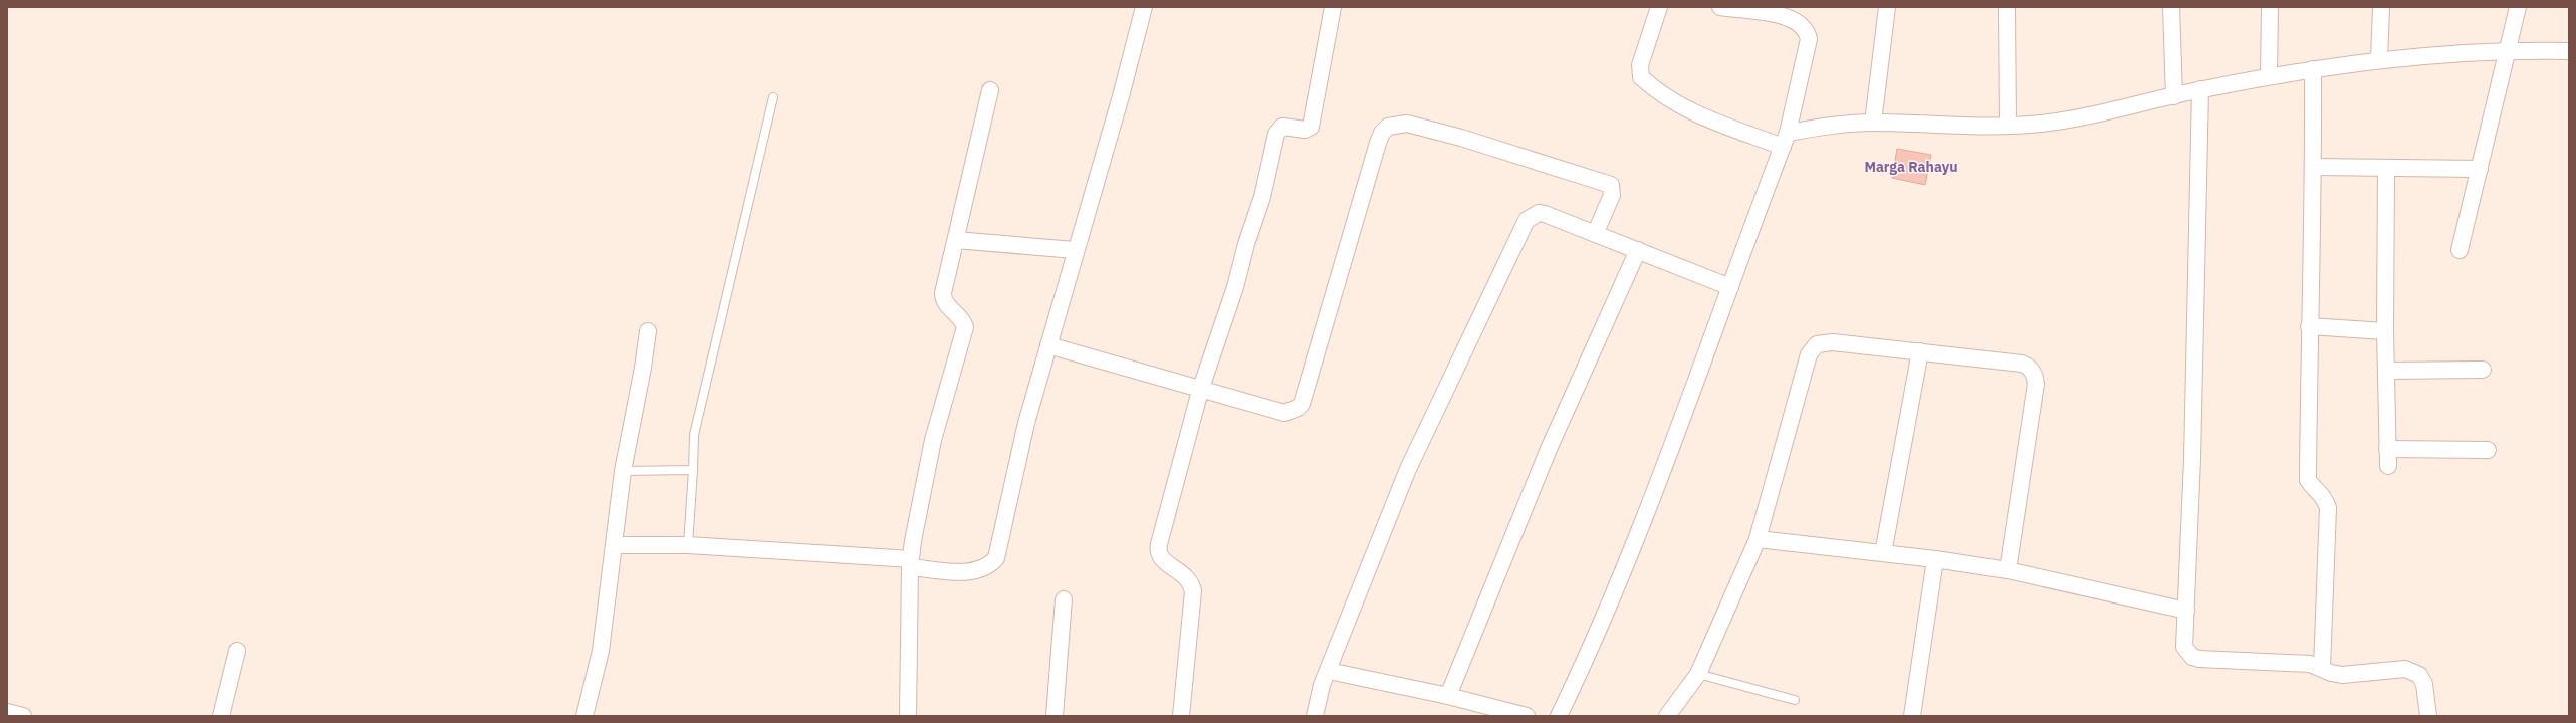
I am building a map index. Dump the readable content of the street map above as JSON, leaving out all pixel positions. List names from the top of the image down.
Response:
{
  "districts": ["Marga Rahayu"]
}
